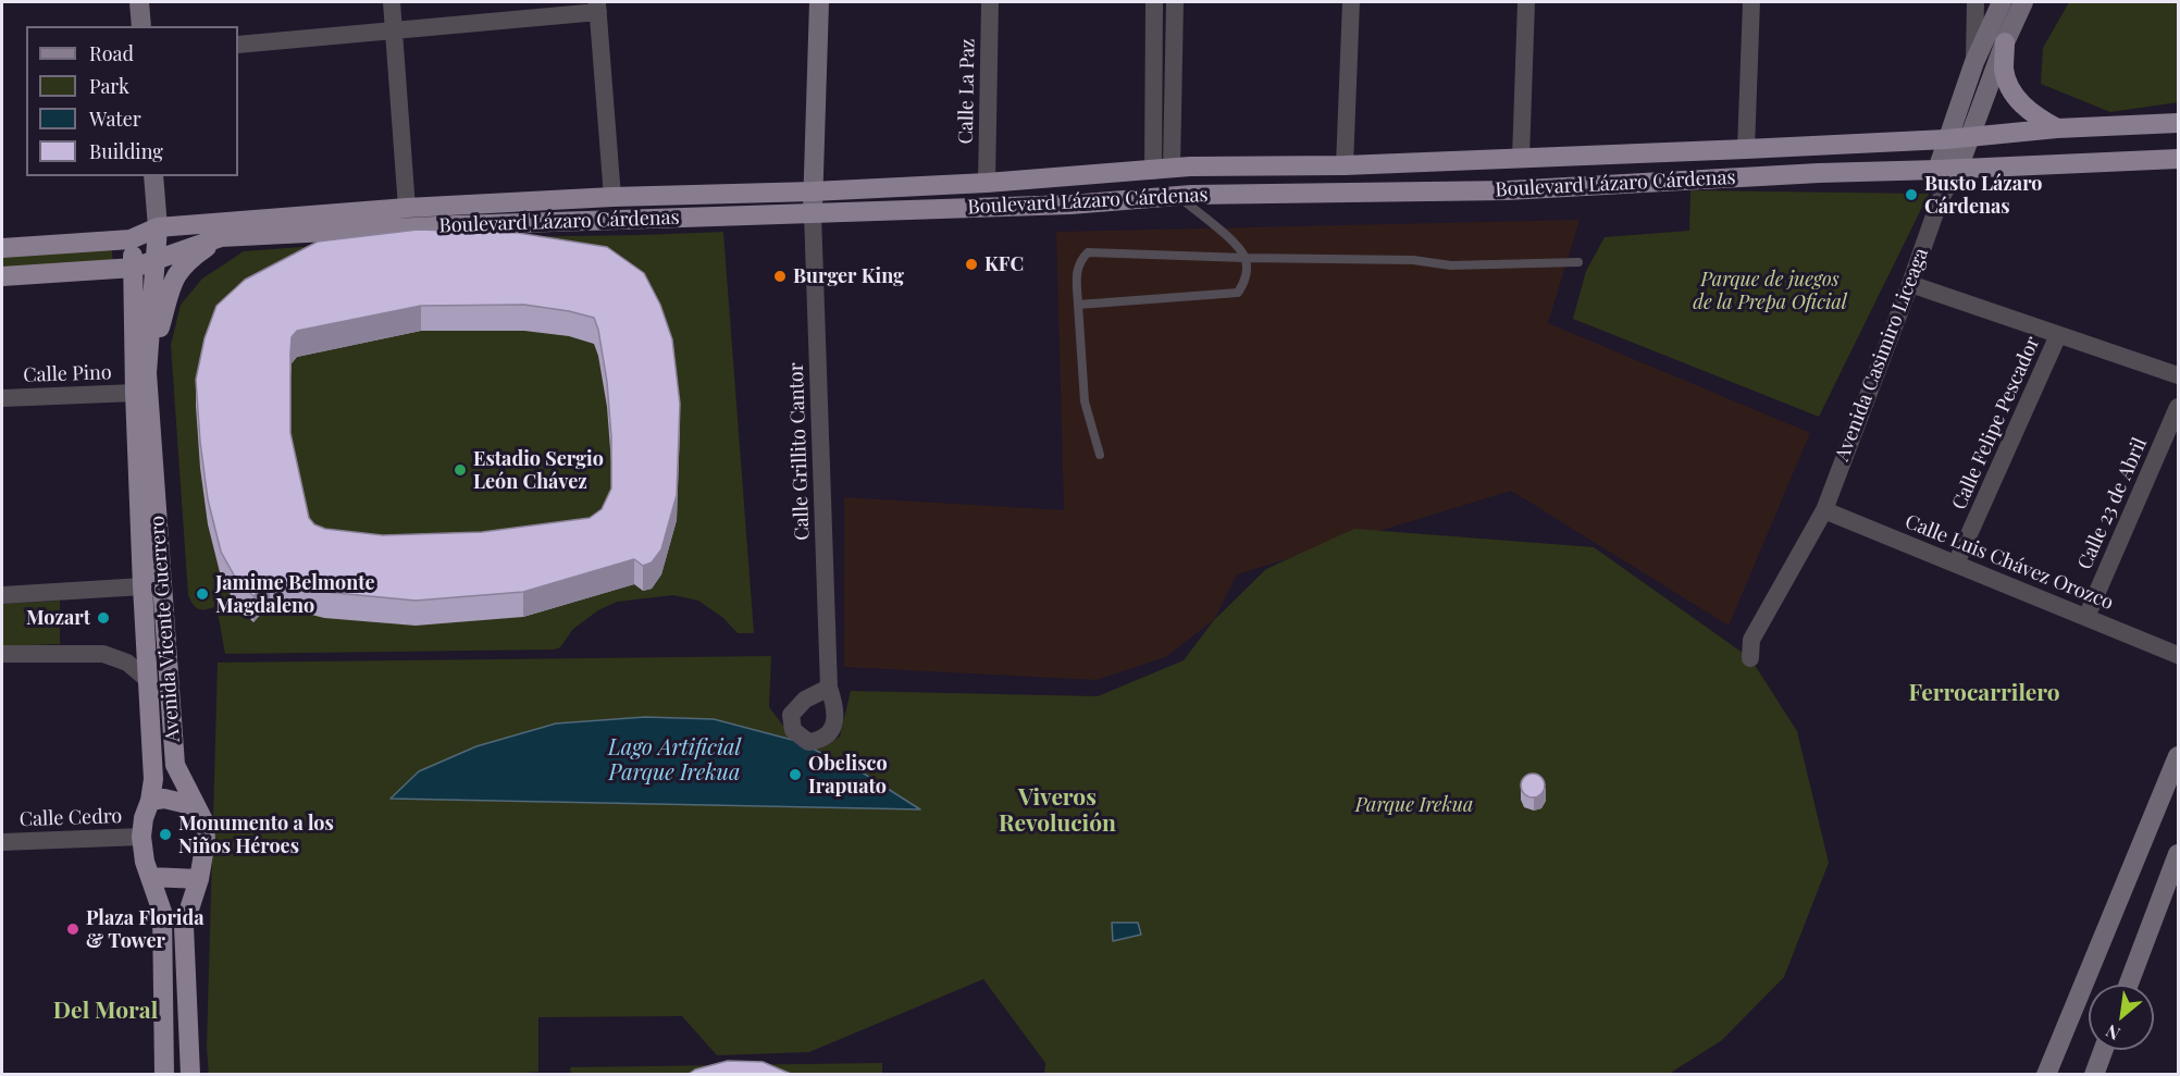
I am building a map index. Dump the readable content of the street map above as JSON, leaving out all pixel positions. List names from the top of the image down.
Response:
{
  "streets": {
    "main road": ["Boulevard Lázaro Cárdenas", "Avenida Casimiro Liceaga", "Avenida Vicente Guerrero"],
    "street": [
      "Calle La Paz",
      "Calle Pino",
      "Calle Felipe Pescador",
      "Calle Grillito Cantor",
      "Calle 23 de Abril",
      "Calle Luis Chávez Orozco",
      "Calle Cedro"
    ]
  },
  "crossings": [
    ["Calle La Paz", "Boulevard Lázaro Cárdenas"],
    ["Boulevard Lázaro Cárdenas", "Avenida Casimiro Liceaga"],
    ["Boulevard Lázaro Cárdenas", "Calle Grillito Cantor"],
    ["Boulevard Lázaro Cárdenas", "Avenida Vicente Guerrero"],
    ["Avenida Casimiro Liceaga", "Calle Luis Chávez Orozco"],
    ["Calle Pino", "Avenida Vicente Guerrero"],
    ["Calle Felipe Pescador", "Calle Luis Chávez Orozco"],
    ["Calle 23 de Abril", "Calle Luis Chávez Orozco"],
    ["Avenida Vicente Guerrero", "Calle Cedro"]
  ],
  "districts": ["Ferrocarrilero", "Viveros Revolución", "Del Moral"],
  "water": ["Lago Artificial Parque Irekua"],
  "parks": ["Parque de juegos de la Prepa Oficial", "Parque Irekua"],
  "places": [
    "Busto Lázaro Cárdenas",
    "KFC",
    "Burger King",
    "Estadio Sergio León Chávez",
    "Jamime Belmonte Magdaleno",
    "Mozart",
    "Obelisco Irapuato",
    "Monumento a los Niños Héroes",
    "Plaza Florida & Tower"
  ],
  "legend": [
    "Road",
    "Park",
    "Water",
    "Building"
  ],
  "north": "bottom left"
}
